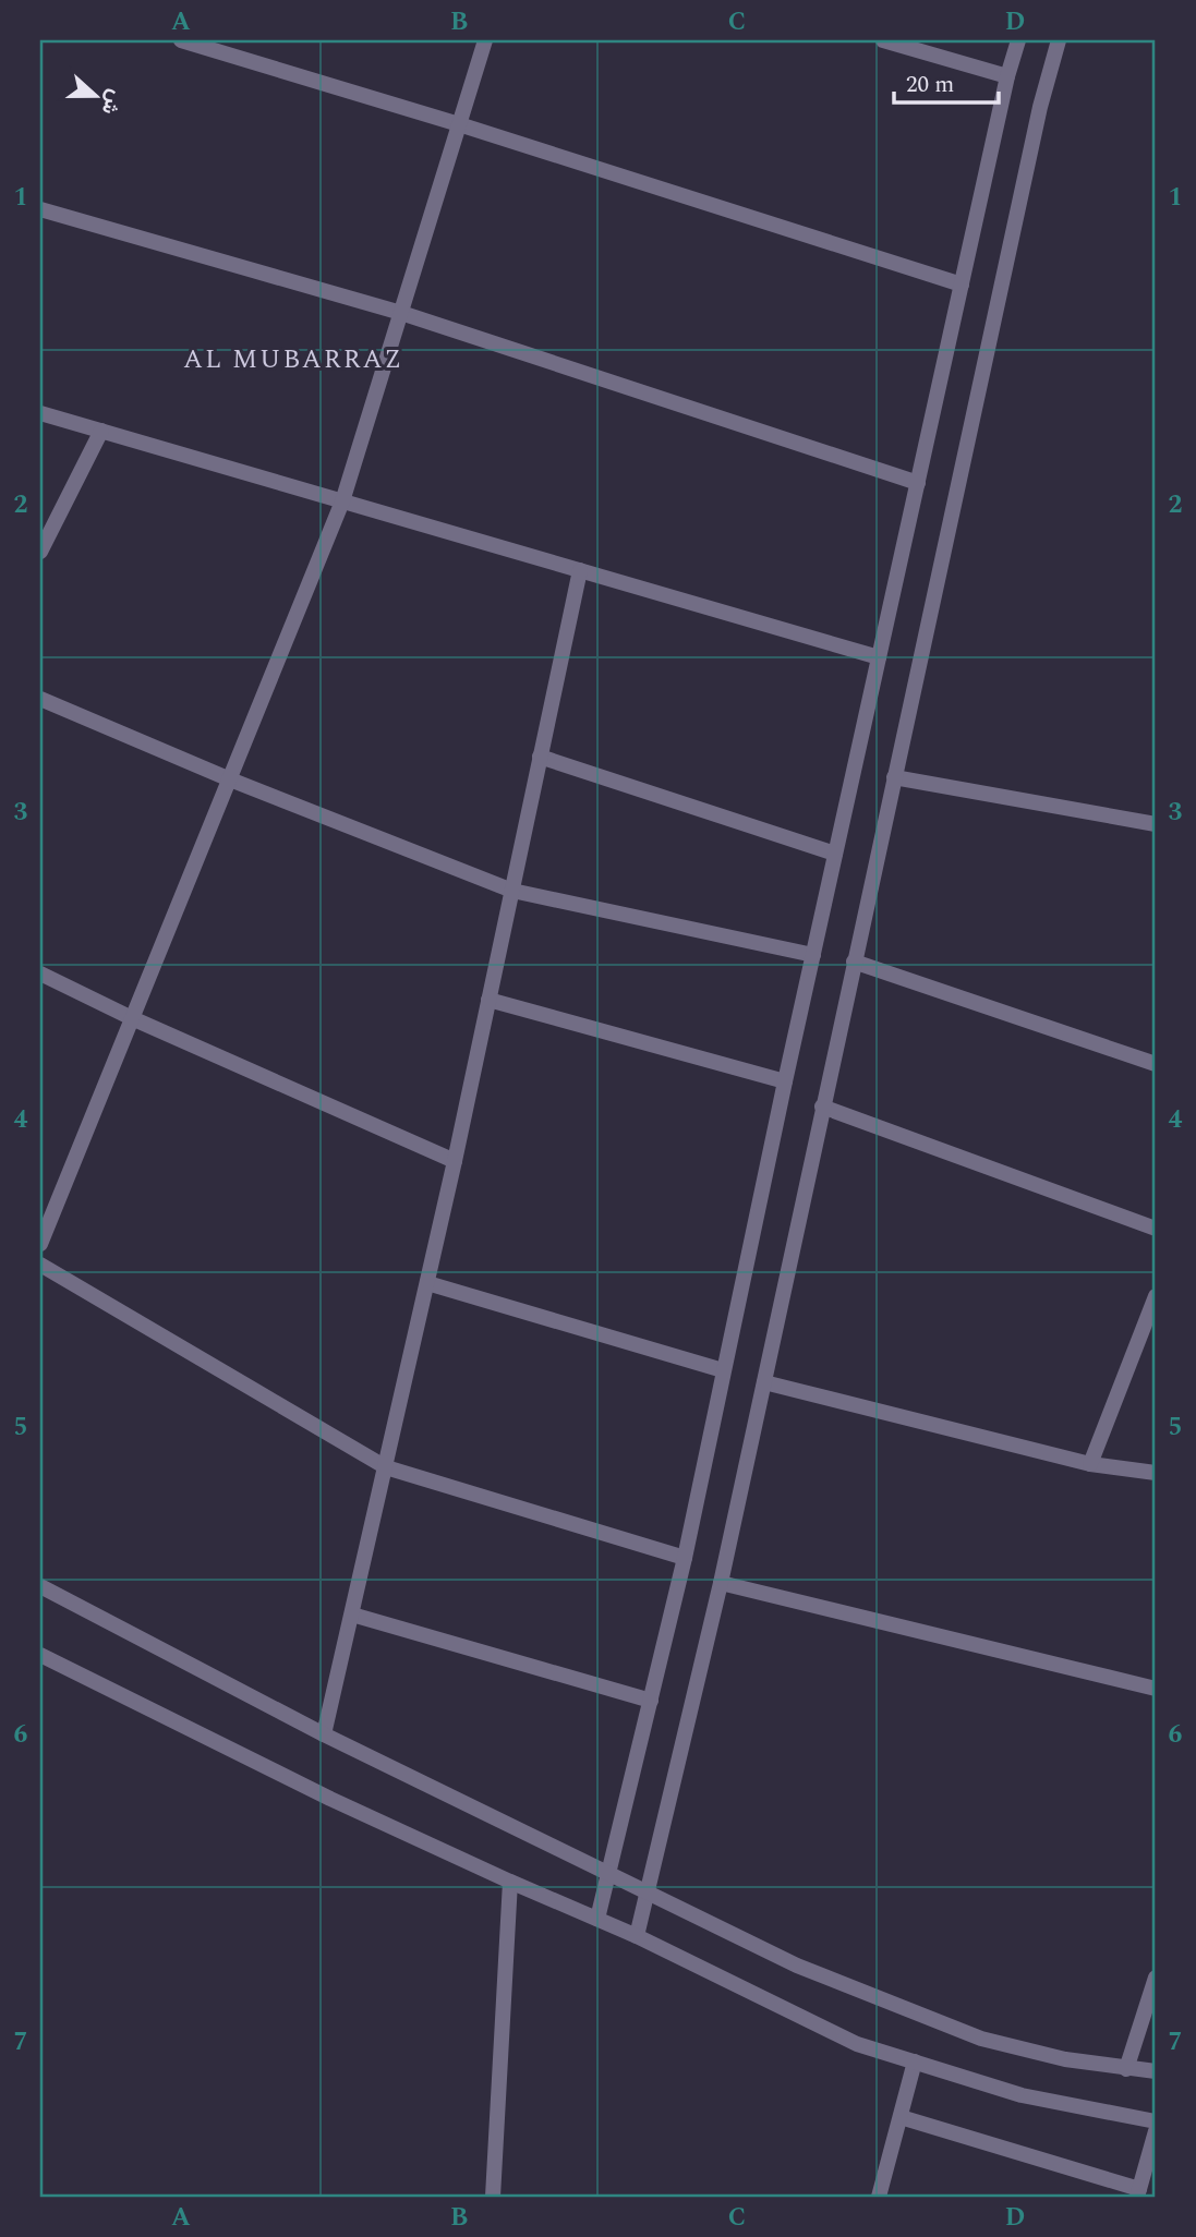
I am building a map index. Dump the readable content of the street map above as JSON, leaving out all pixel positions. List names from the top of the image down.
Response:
{
  "districts": ["AL MUBARRAZ"],
  "scale_bar": "20 m",
  "north": "right",
  "grid": {
    "columns": [
      "A",
      "B",
      "C",
      "D"
    ],
    "rows": [
      "1",
      "2",
      "3",
      "4",
      "5",
      "6",
      "7"
    ]
  }
}
